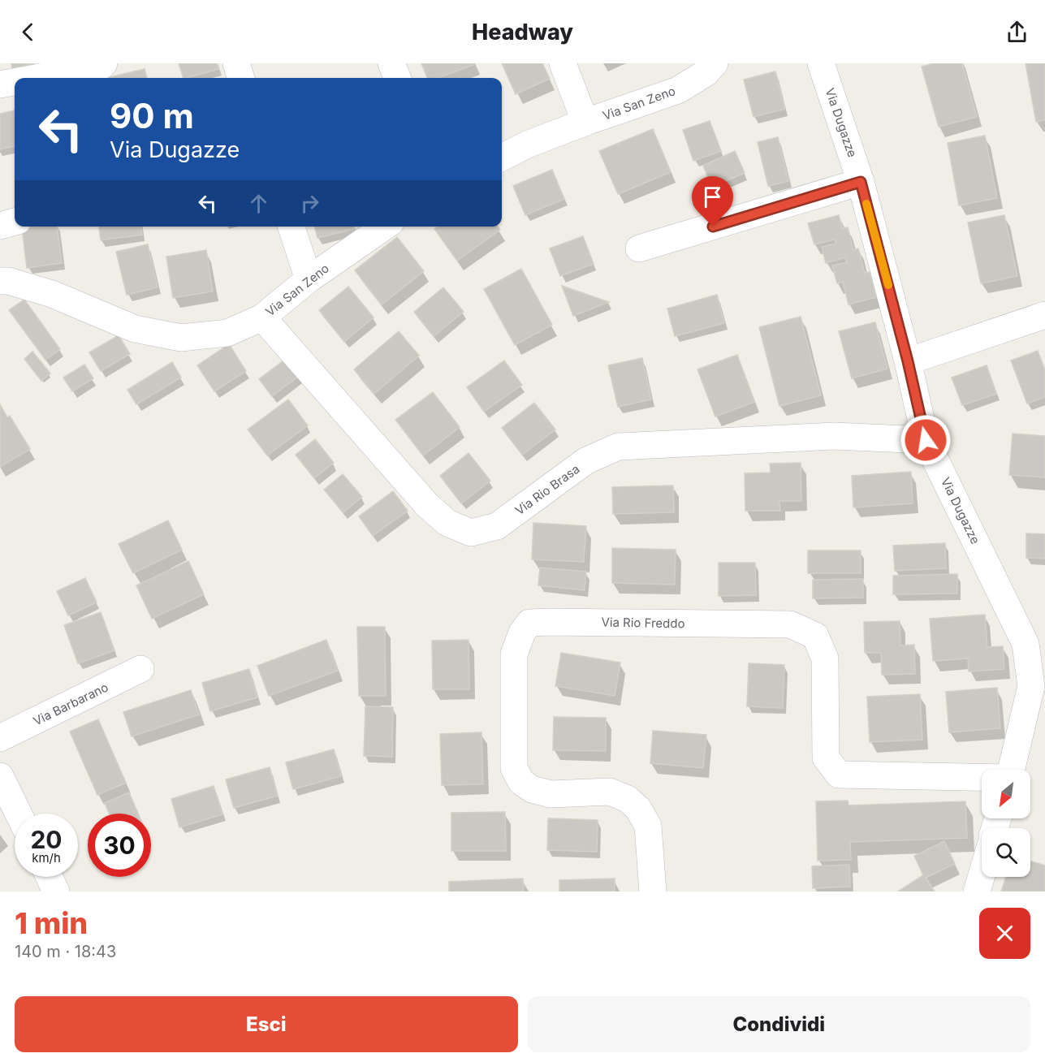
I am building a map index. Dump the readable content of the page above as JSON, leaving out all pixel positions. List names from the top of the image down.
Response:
{
  "streets": {
    "street": [
      "Via San Zeno",
      "Via Dugazze",
      "Via Rio Brasa",
      "Via Rio Freddo",
      "Via Barbarano"
    ]
  },
  "crossings": [
    ["Via San Zeno", "Via Rio Brasa"],
    ["Via Dugazze", "Via Rio Brasa"]
  ],
  "north": "bottom left",
  "page": {
    "header": "Headway",
    "turn": ["90 m", "Via Dugazze"],
    "speed": "20 km/h",
    "limit": "30",
    "heading": ["1 min", "140 m · 18:43"],
    "buttons": ["Esci", "Condividi"]
  }
}
